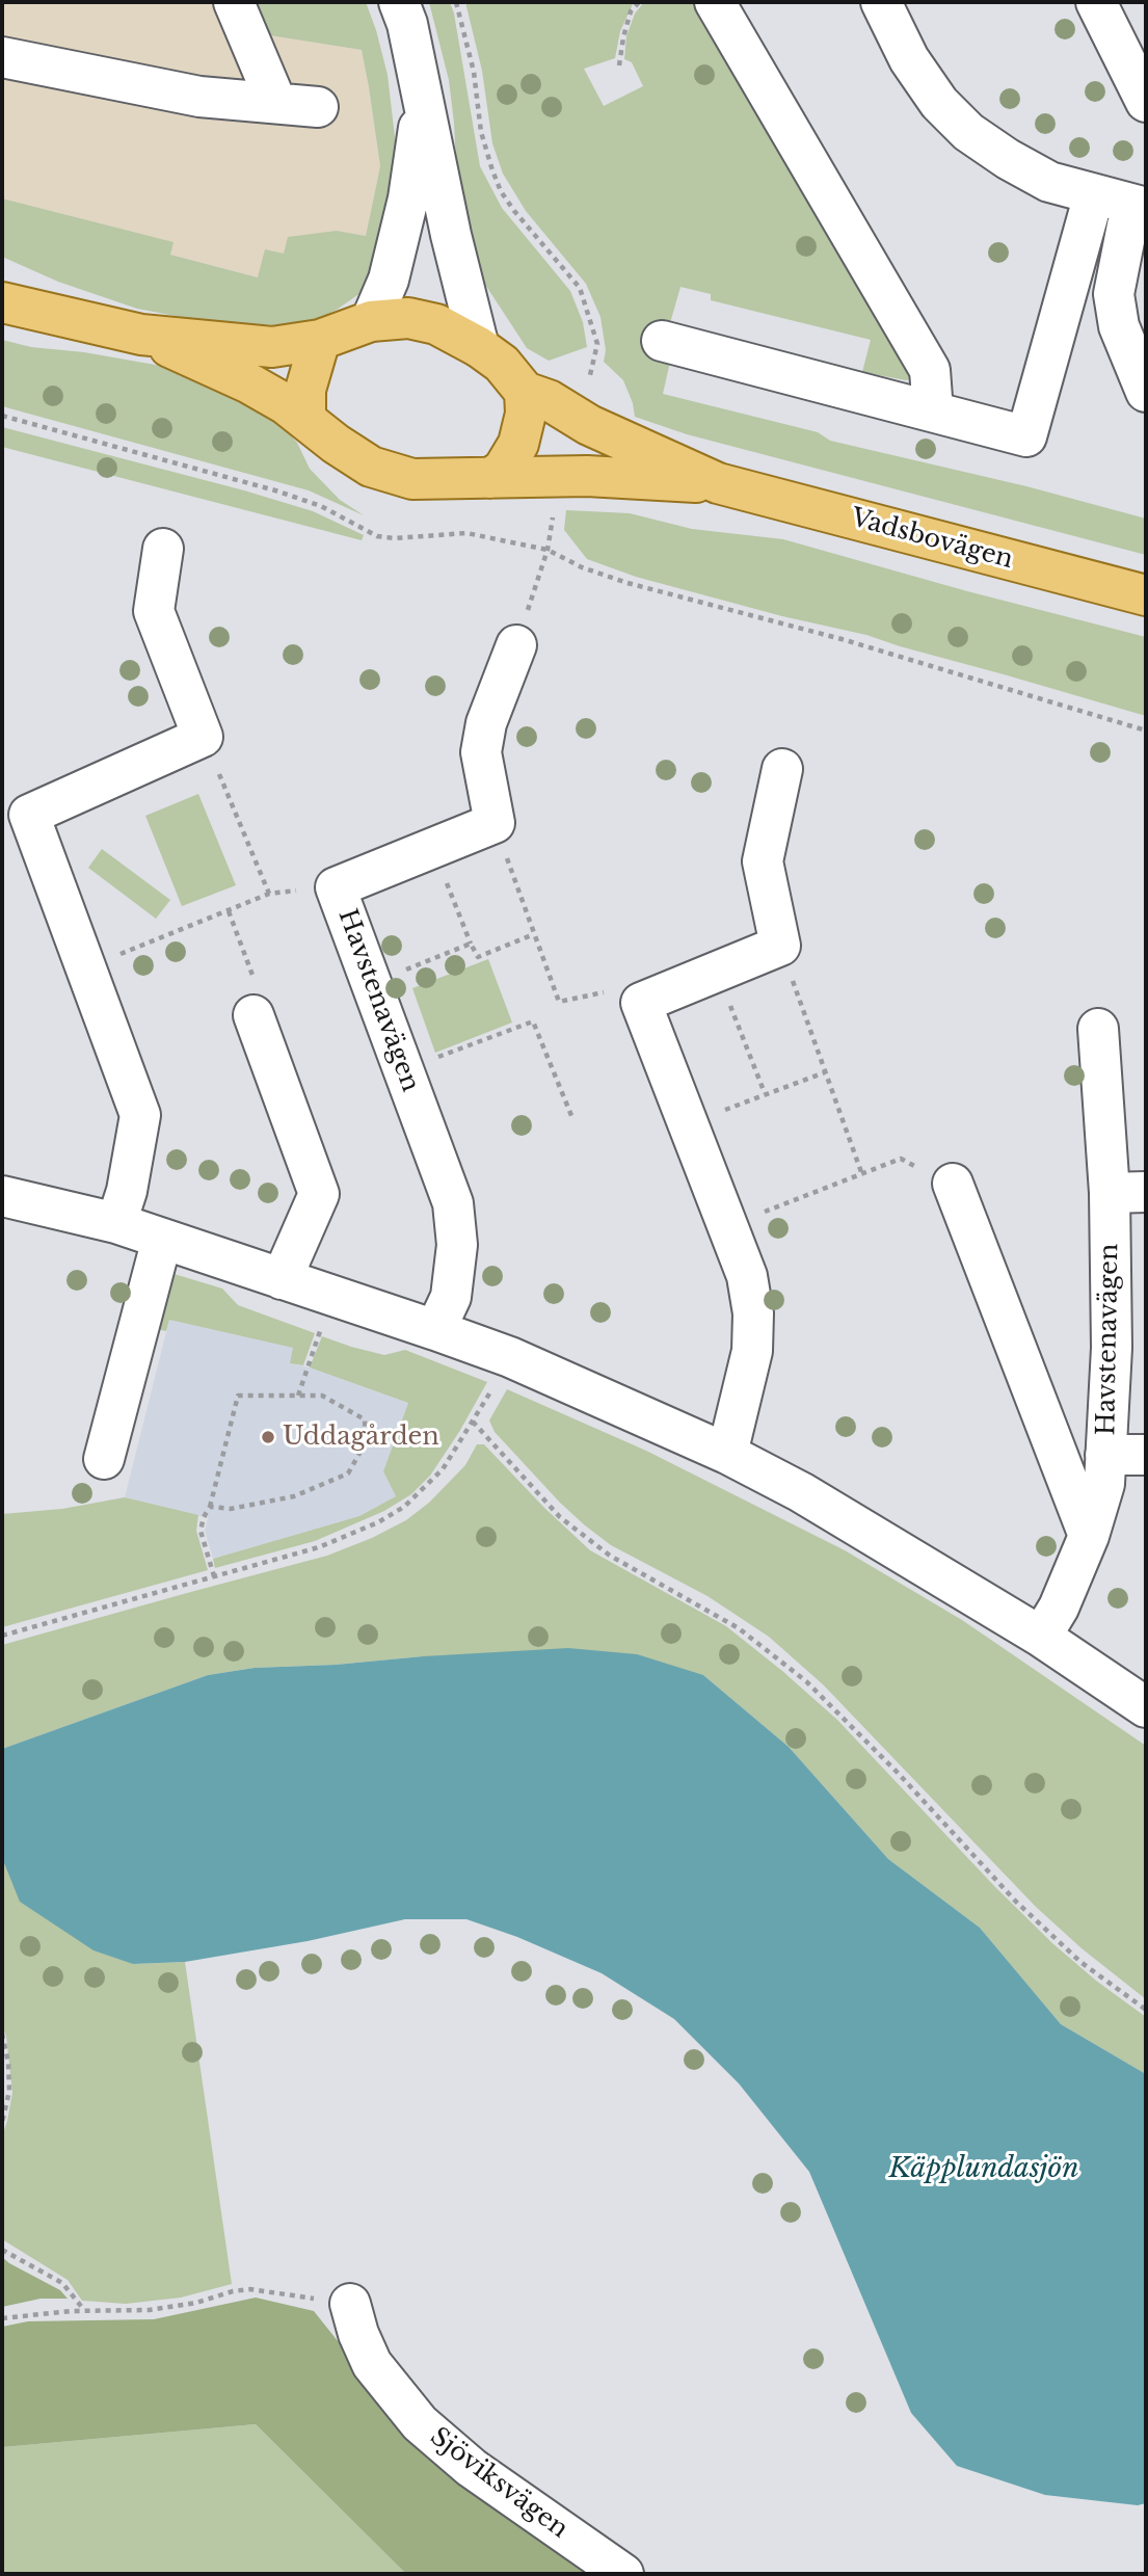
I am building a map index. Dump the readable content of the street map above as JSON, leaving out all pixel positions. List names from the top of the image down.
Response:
{
  "streets": {
    "main road": ["Vadsbovägen"],
    "street": ["Havstenavägen", "Sjöviksvägen"]
  },
  "water": ["Käpplundasjön"],
  "places": ["Uddagården"]
}
